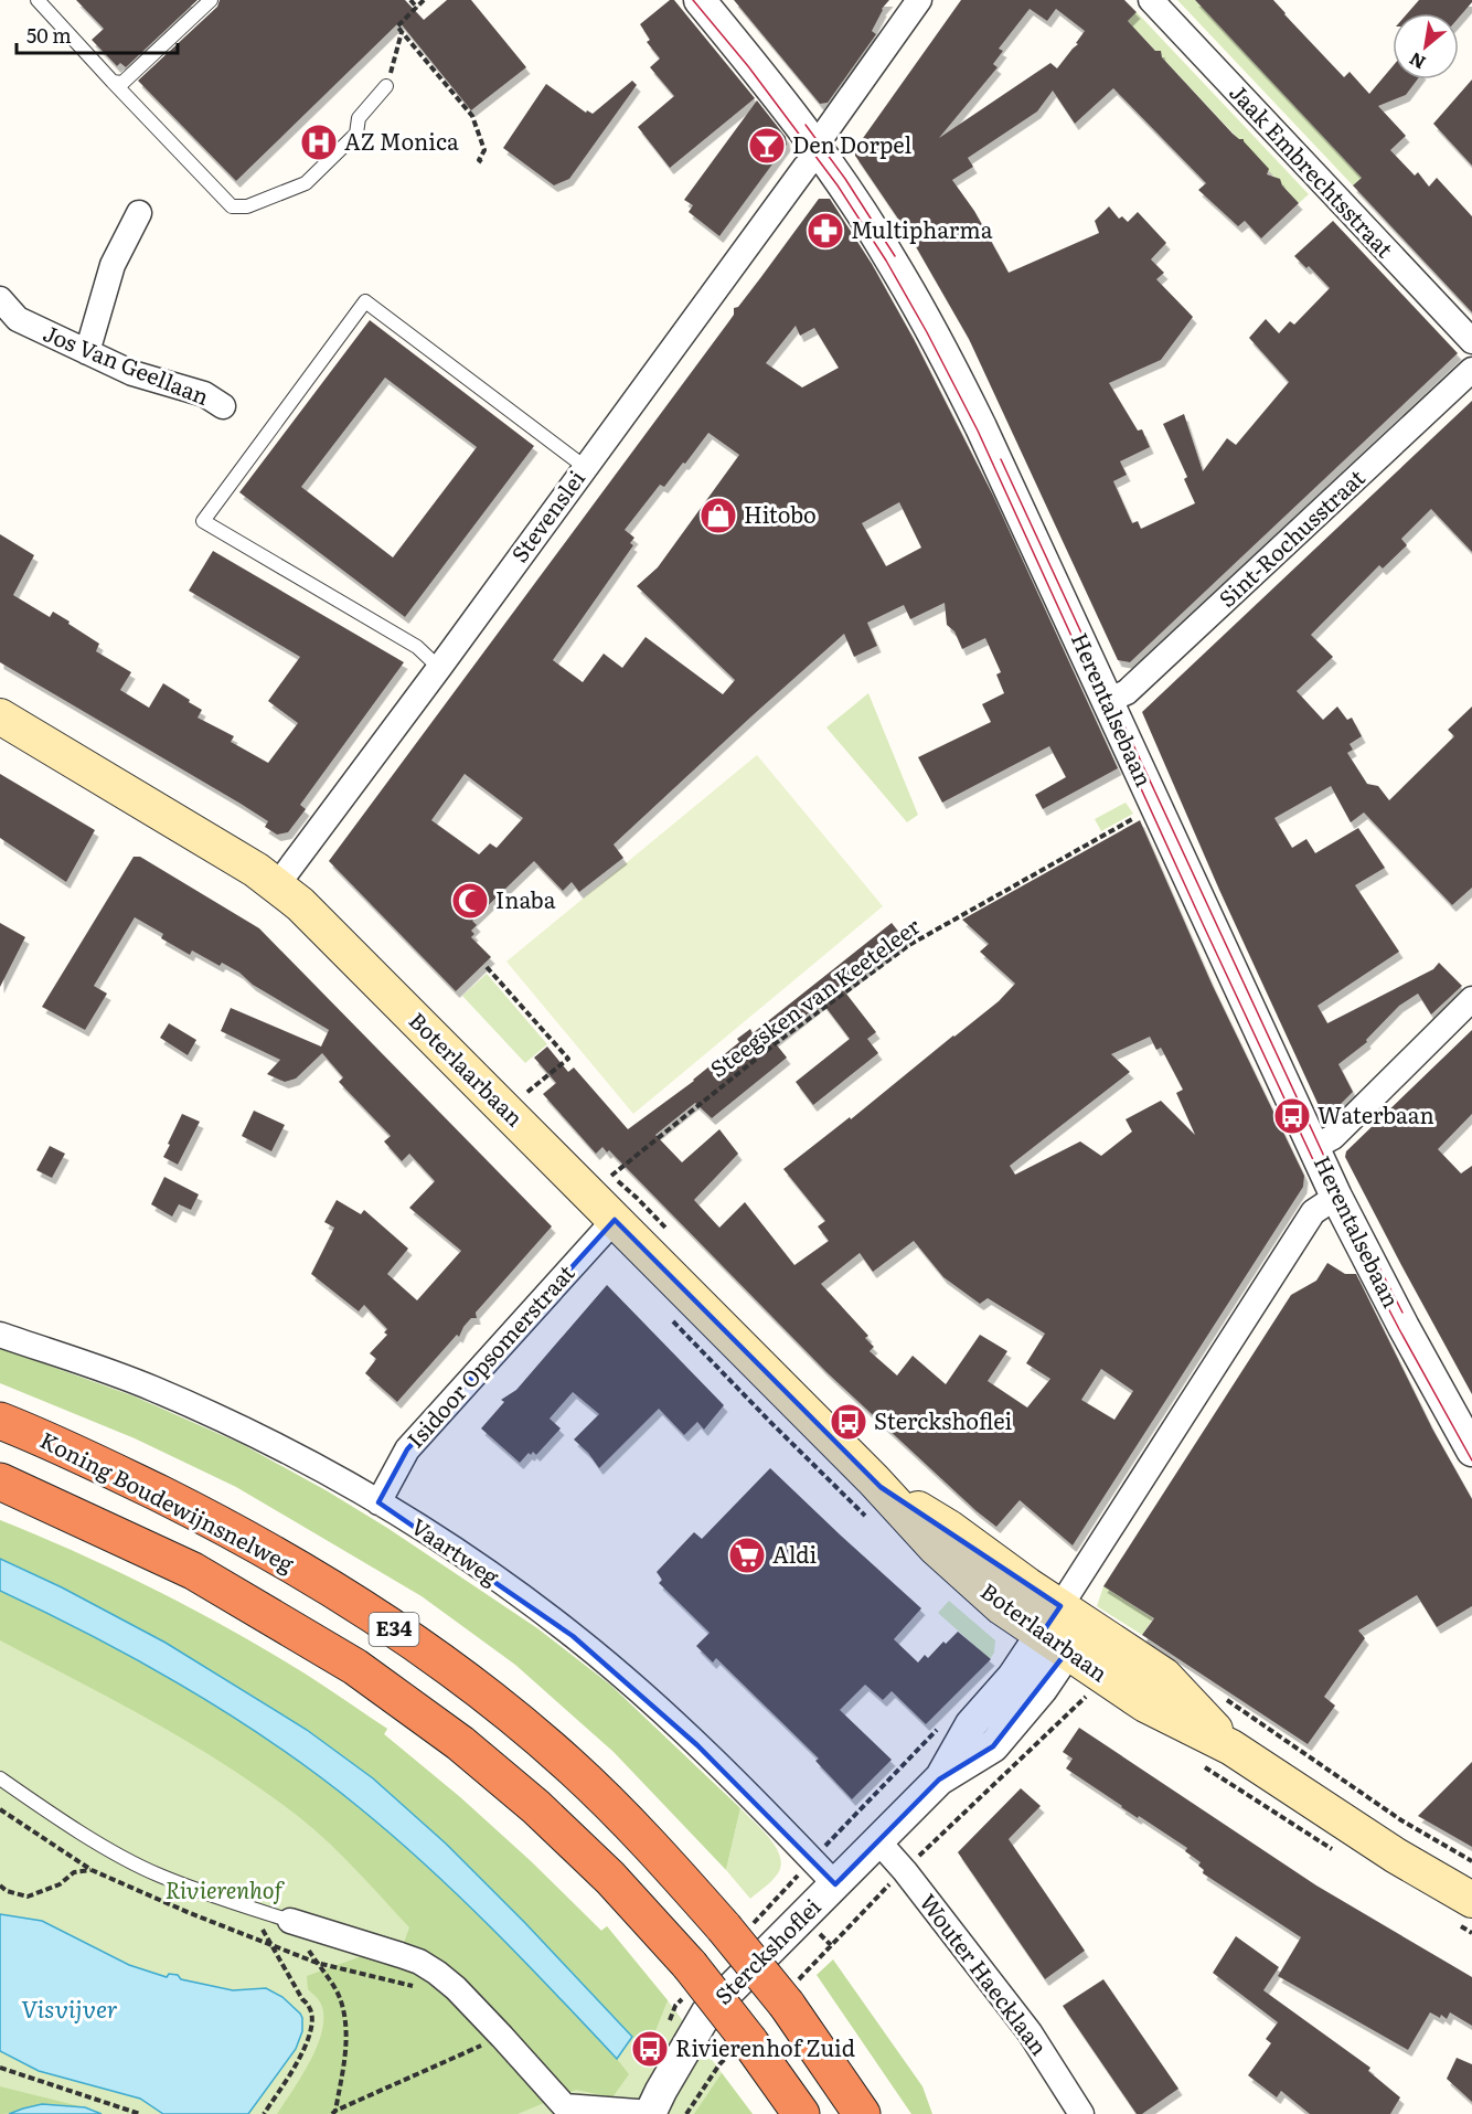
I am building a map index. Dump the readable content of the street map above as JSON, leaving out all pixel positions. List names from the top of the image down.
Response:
{
  "streets": {
    "highway": ["Koning Boudewijnsnelweg", "E34"],
    "main road": ["Boterlaarbaan"],
    "street": [
      "Jaak Embrechtsstraat",
      "Jos Van Geellaan",
      "Stevenslei",
      "Sint-Rochusstraat",
      "Herentalsebaan",
      "Isidoor Opsomerstraat",
      "Vaartweg",
      "Sterckshoflei",
      "Wouter Haecklaan"
    ],
    "path": ["Steegsken van Keeteleer"]
  },
  "crossings": [
    ["Stevenslei", "Herentalsebaan"],
    ["Stevenslei", "Boterlaarbaan"],
    ["Sint-Rochusstraat", "Herentalsebaan"],
    ["Herentalsebaan", "Steegsken van Keeteleer"],
    ["Herentalsebaan", "Sterckshoflei"],
    ["Boterlaarbaan", "Isidoor Opsomerstraat"],
    ["Boterlaarbaan", "Sterckshoflei"],
    ["Isidoor Opsomerstraat", "Vaartweg"],
    ["Vaartweg", "Sterckshoflei"],
    ["Sterckshoflei", "Wouter Haecklaan"]
  ],
  "water": ["Visvijver"],
  "parks": ["Rivierenhof"],
  "places": {
    "hospital": ["AZ Monica"],
    "bar": ["Den Dorpel"],
    "pharmacy": ["Multipharma"],
    "shop": ["Hitobo"],
    "mosque": ["Inaba"],
    "bus stop": ["Waterbaan", "Sterckshoflei", "Rivierenhof Zuid"],
    "supermarket": ["Aldi"]
  },
  "scale_bar": "50 m",
  "north": "bottom left"
}
